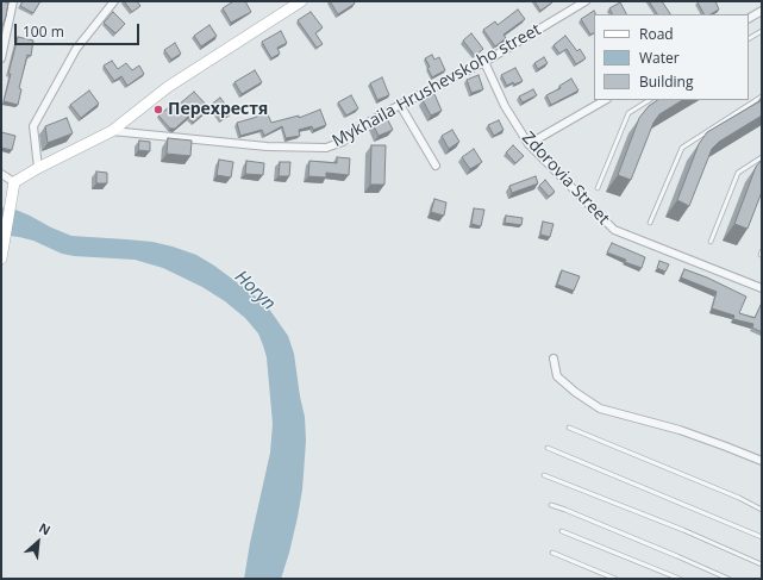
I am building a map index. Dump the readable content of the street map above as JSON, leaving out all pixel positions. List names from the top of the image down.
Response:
{
  "streets": {
    "street": ["Mykhaila Hrushevskoho street", "Zdorovia Street"]
  },
  "crossings": [
    ["Mykhaila Hrushevskoho street", "Zdorovia Street"]
  ],
  "water": ["Horyn"],
  "places": ["Перехрестя"],
  "legend": ["Road", "Water", "Building"],
  "scale_bar": "100 m",
  "north": "top right"
}
